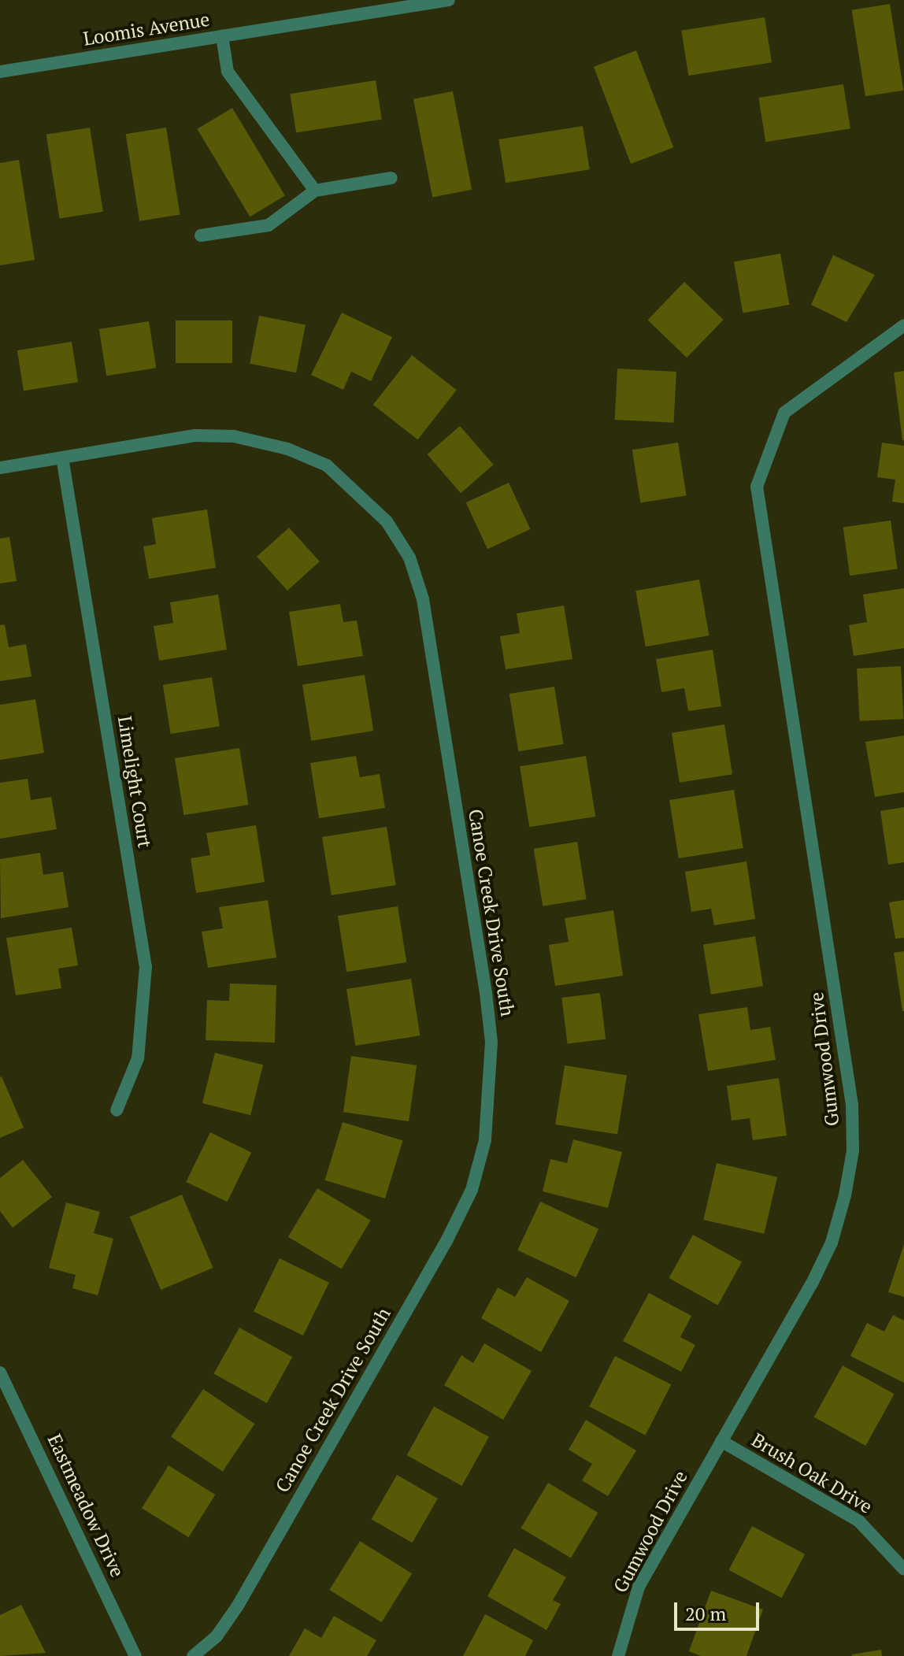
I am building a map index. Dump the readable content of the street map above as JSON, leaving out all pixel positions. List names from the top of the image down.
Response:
{
  "streets": {
    "street": [
      "Loomis Avenue",
      "Limelight Court",
      "Canoe Creek Drive South",
      "Gumwood Drive",
      "Brush Oak Drive",
      "Eastmeadow Drive"
    ]
  },
  "crossings": [
    ["Limelight Court", "Canoe Creek Drive South"],
    ["Gumwood Drive", "Brush Oak Drive"]
  ],
  "scale_bar": "20 m"
}
